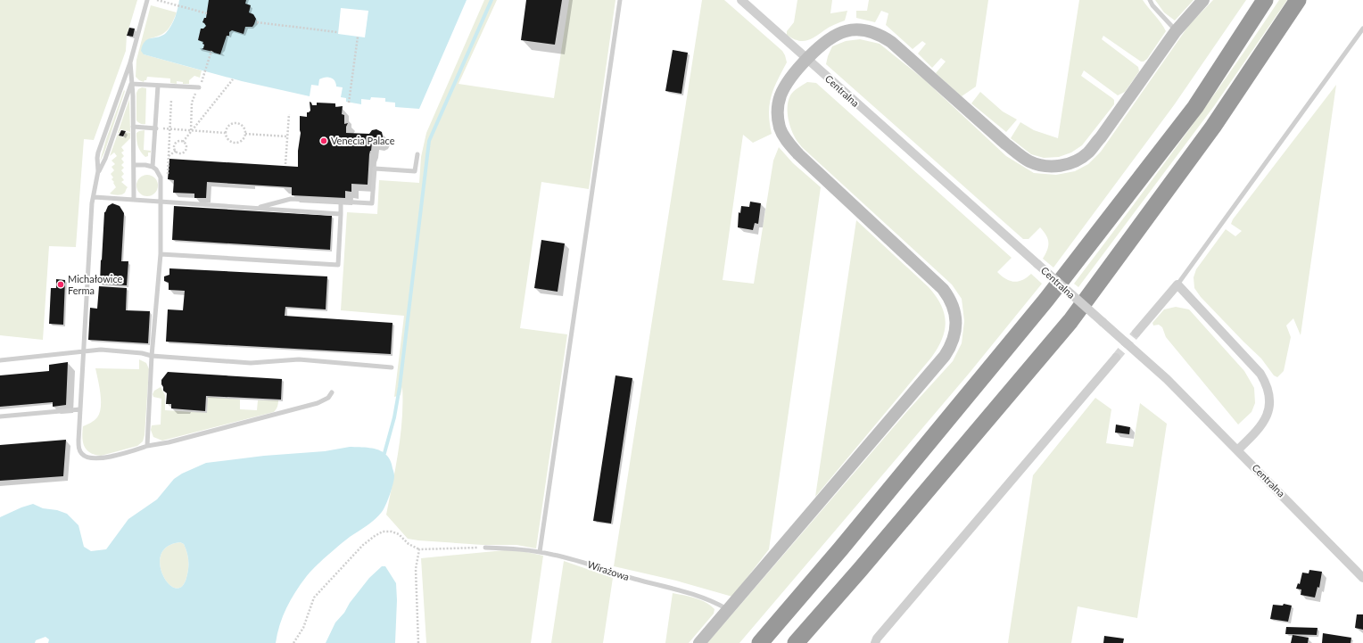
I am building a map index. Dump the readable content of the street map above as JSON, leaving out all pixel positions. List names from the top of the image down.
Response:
{
  "streets": {
    "street": ["Centralna"],
    "lane": ["Wirażowa"]
  },
  "places": ["Venecia Palace", "Michałowice Ferma"]
}
